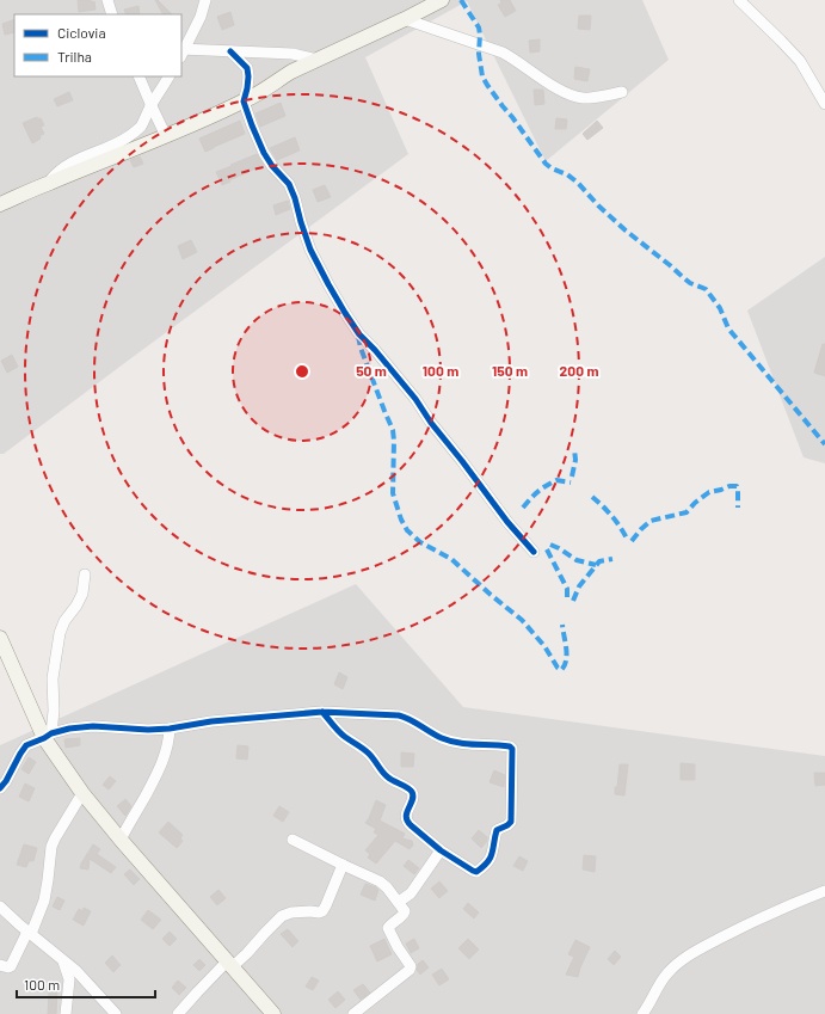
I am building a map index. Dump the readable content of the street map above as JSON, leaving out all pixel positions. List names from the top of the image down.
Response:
{
  "legend": ["Ciclovia", "Trilha"],
  "scale_bar": "100 m",
  "rings": [
    "50 m",
    "100 m",
    "150 m",
    "200 m"
  ]
}
